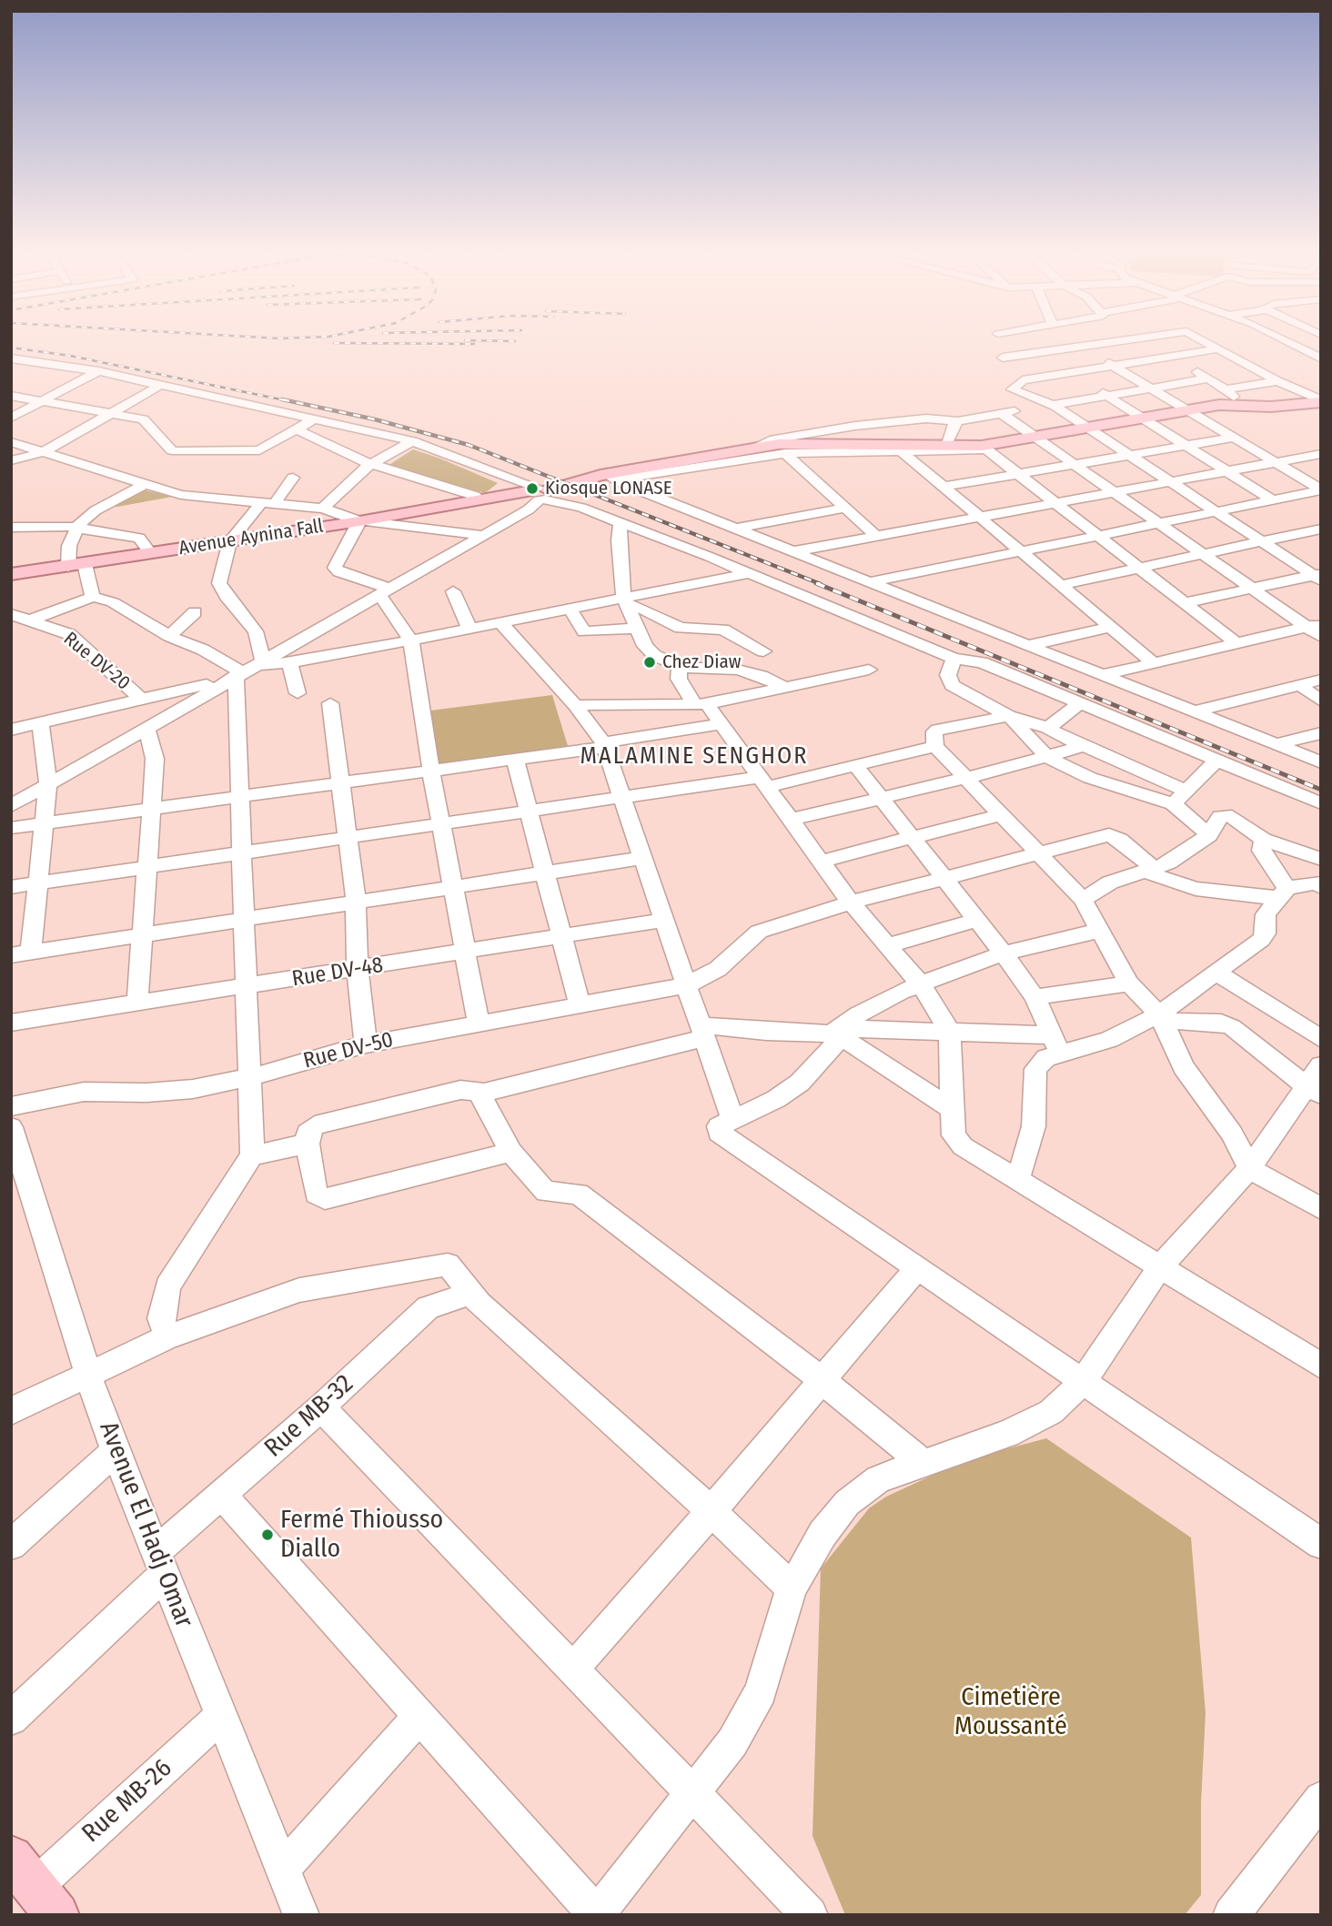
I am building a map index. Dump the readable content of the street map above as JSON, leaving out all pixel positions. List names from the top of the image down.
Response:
{
  "streets": {
    "main road": ["Avenue Aynina Fall"],
    "street": [
      "Rue DV-20",
      "Rue DV-48",
      "Rue DV-50",
      "Rue MB-32",
      "Avenue El Hadj Omar",
      "Rue MB-26"
    ]
  },
  "crossings": [
    ["Rue MB-32", "Avenue El Hadj Omar"],
    ["Avenue El Hadj Omar", "Rue MB-26"]
  ],
  "districts": ["MALAMINE SENGHOR"],
  "parks": ["Cimetière Moussanté"],
  "places": ["Kiosque LONASE", "Chez Diaw", "Fermé Thiousso Diallo"]
}
